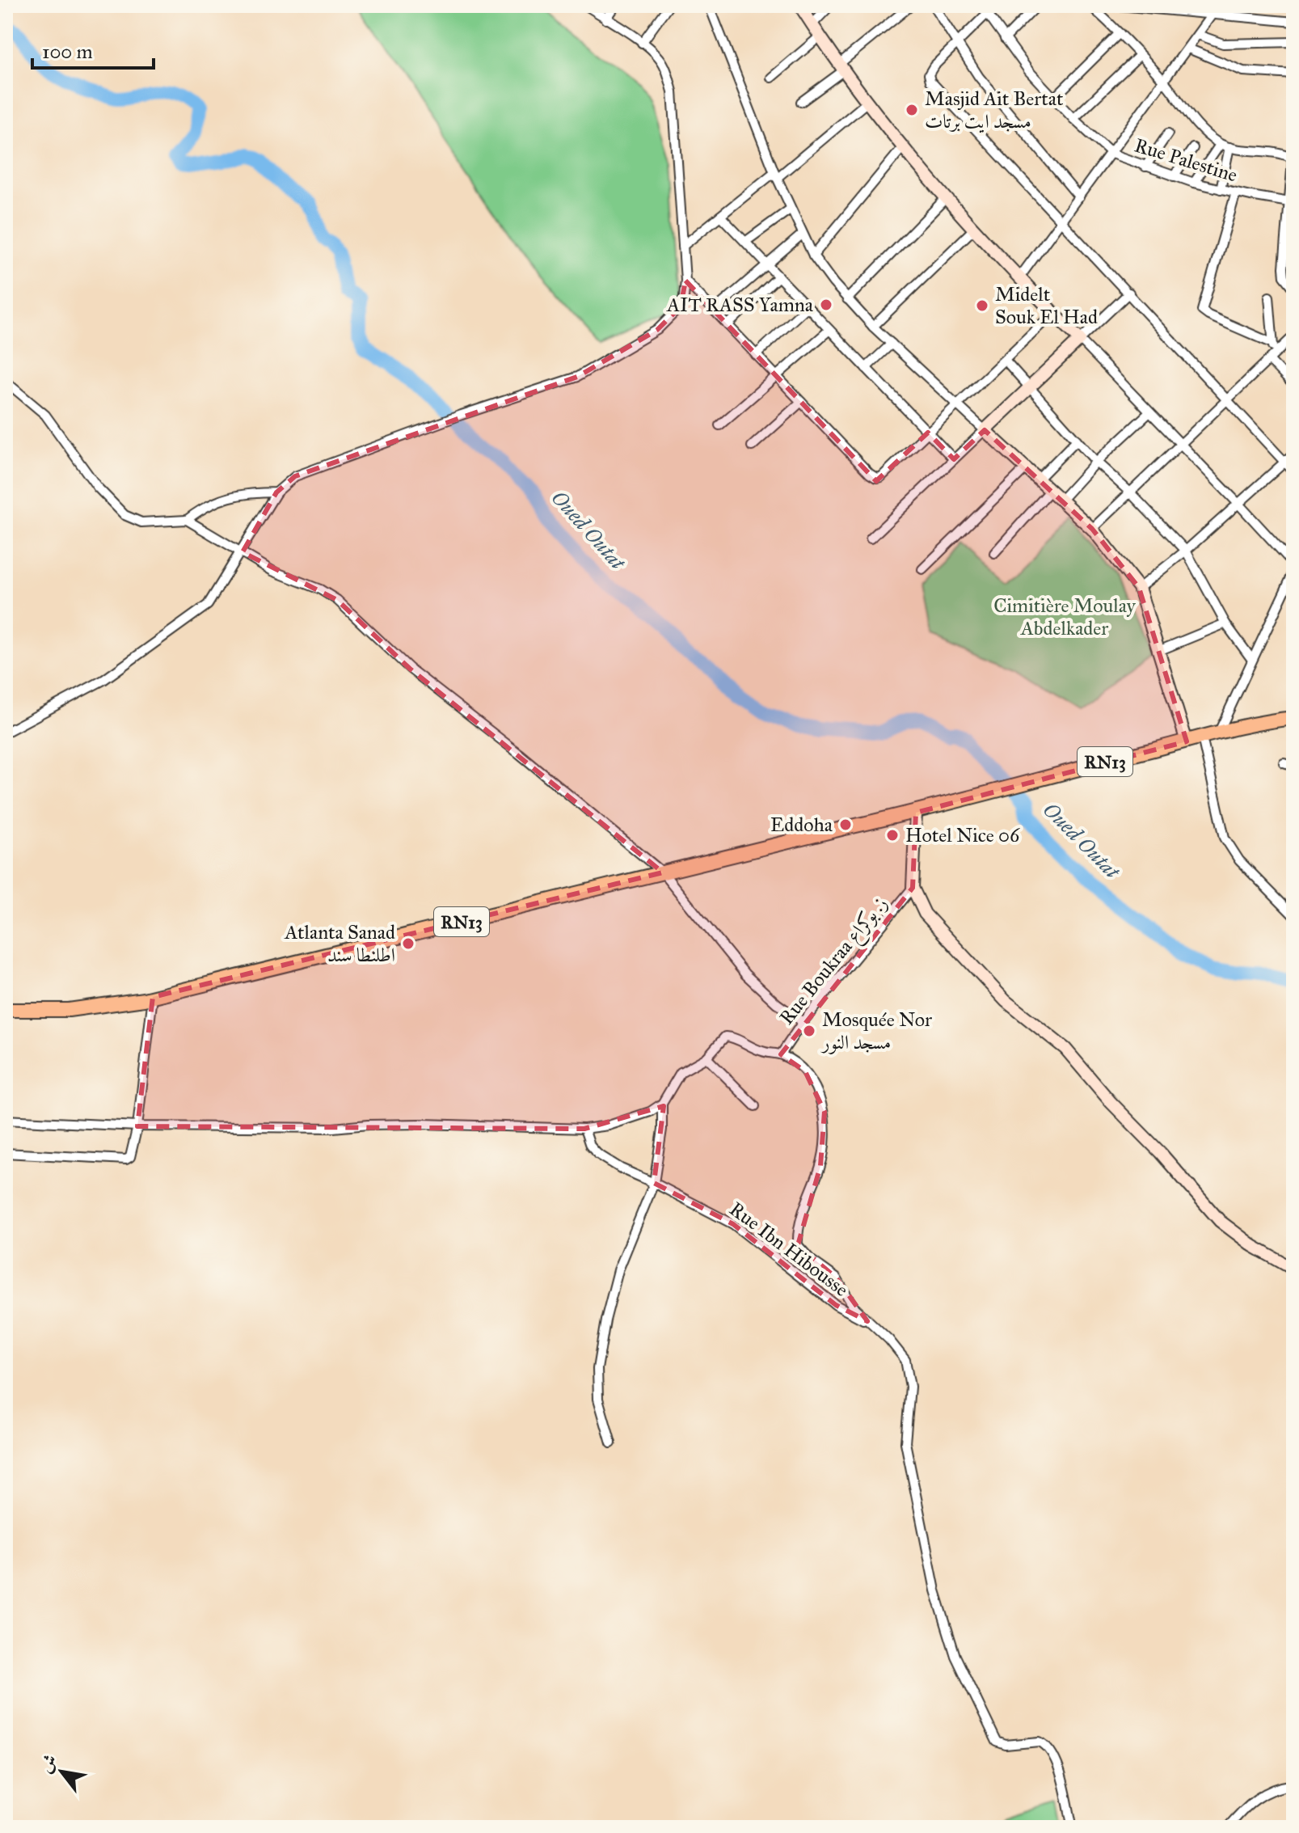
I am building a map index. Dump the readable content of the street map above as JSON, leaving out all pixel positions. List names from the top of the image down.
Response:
{
  "streets": {
    "main road": ["RN13"],
    "street": ["Rue Palestine", "Rue Boukraa ز. بوكراع", "Rue Ibn Hibousse"]
  },
  "water": ["Oued Outat"],
  "parks": ["Cimitière Moulay Abdelkader"],
  "places": [
    "Masjid Ait Bertat مسجد ايت برتات",
    "AIT RASS Yamna",
    "Midelt Souk El Had",
    "Eddoha",
    "Hotel Nice 06",
    "Atlanta Sanad اطلنطا سند",
    "Mosquée Nor مسجد النور"
  ],
  "scale_bar": "100 m",
  "north": "top left"
}
